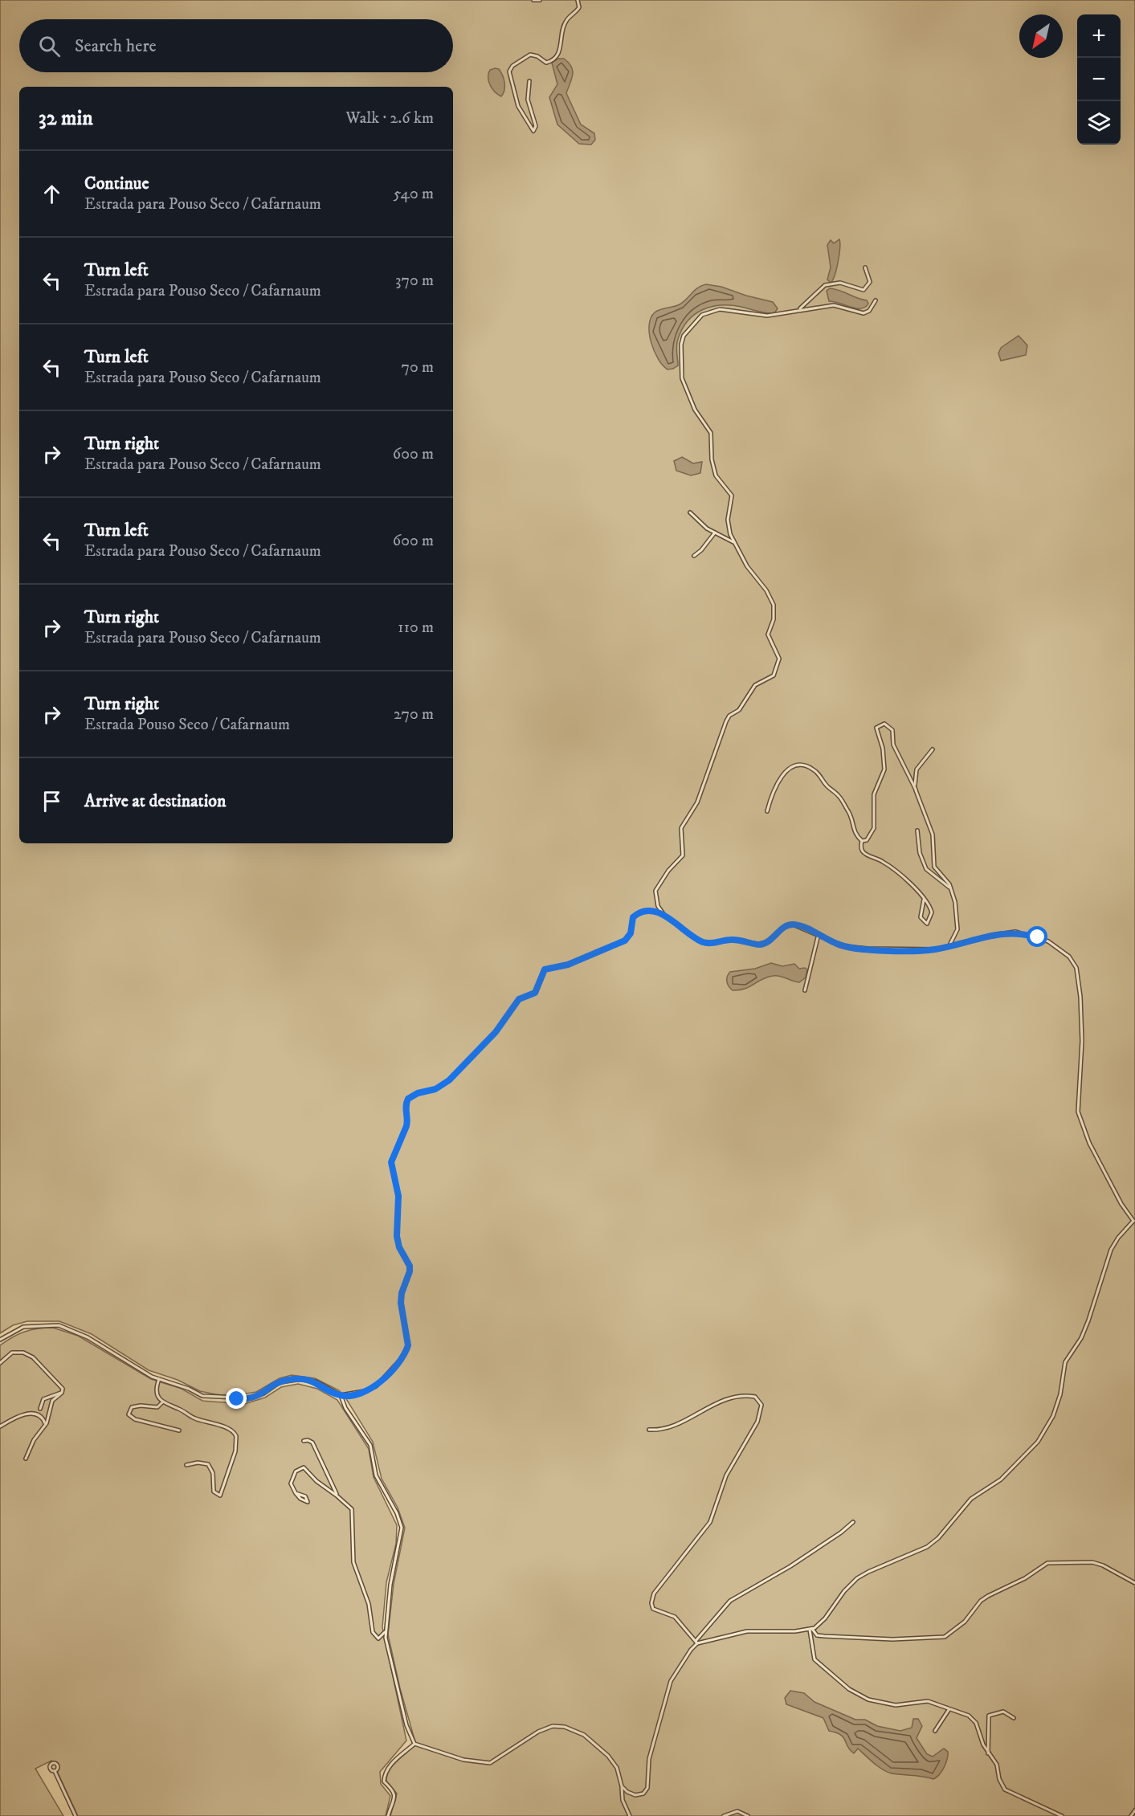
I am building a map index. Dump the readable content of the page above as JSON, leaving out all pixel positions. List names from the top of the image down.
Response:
{
  "north": "bottom left",
  "page": {
    "map_buttons": ["+", "−"],
    "search": "Search here",
    "heading": ["32 min", "Walk · 2.6 km"],
    "list": [
      ["Continue", "Estrada para Pouso Seco / Cafarnaum", "540 m"],
      ["Turn left", "Estrada para Pouso Seco / Cafarnaum", "370 m"],
      ["Turn left", "Estrada para Pouso Seco / Cafarnaum", "70 m"],
      ["Turn right", "Estrada para Pouso Seco / Cafarnaum", "600 m"],
      ["Turn left", "Estrada para Pouso Seco / Cafarnaum", "600 m"],
      ["Turn right", "Estrada para Pouso Seco / Cafarnaum", "110 m"],
      ["Turn right", "Estrada Pouso Seco / Cafarnaum", "270 m"],
      "Arrive at destination"
    ]
  }
}
